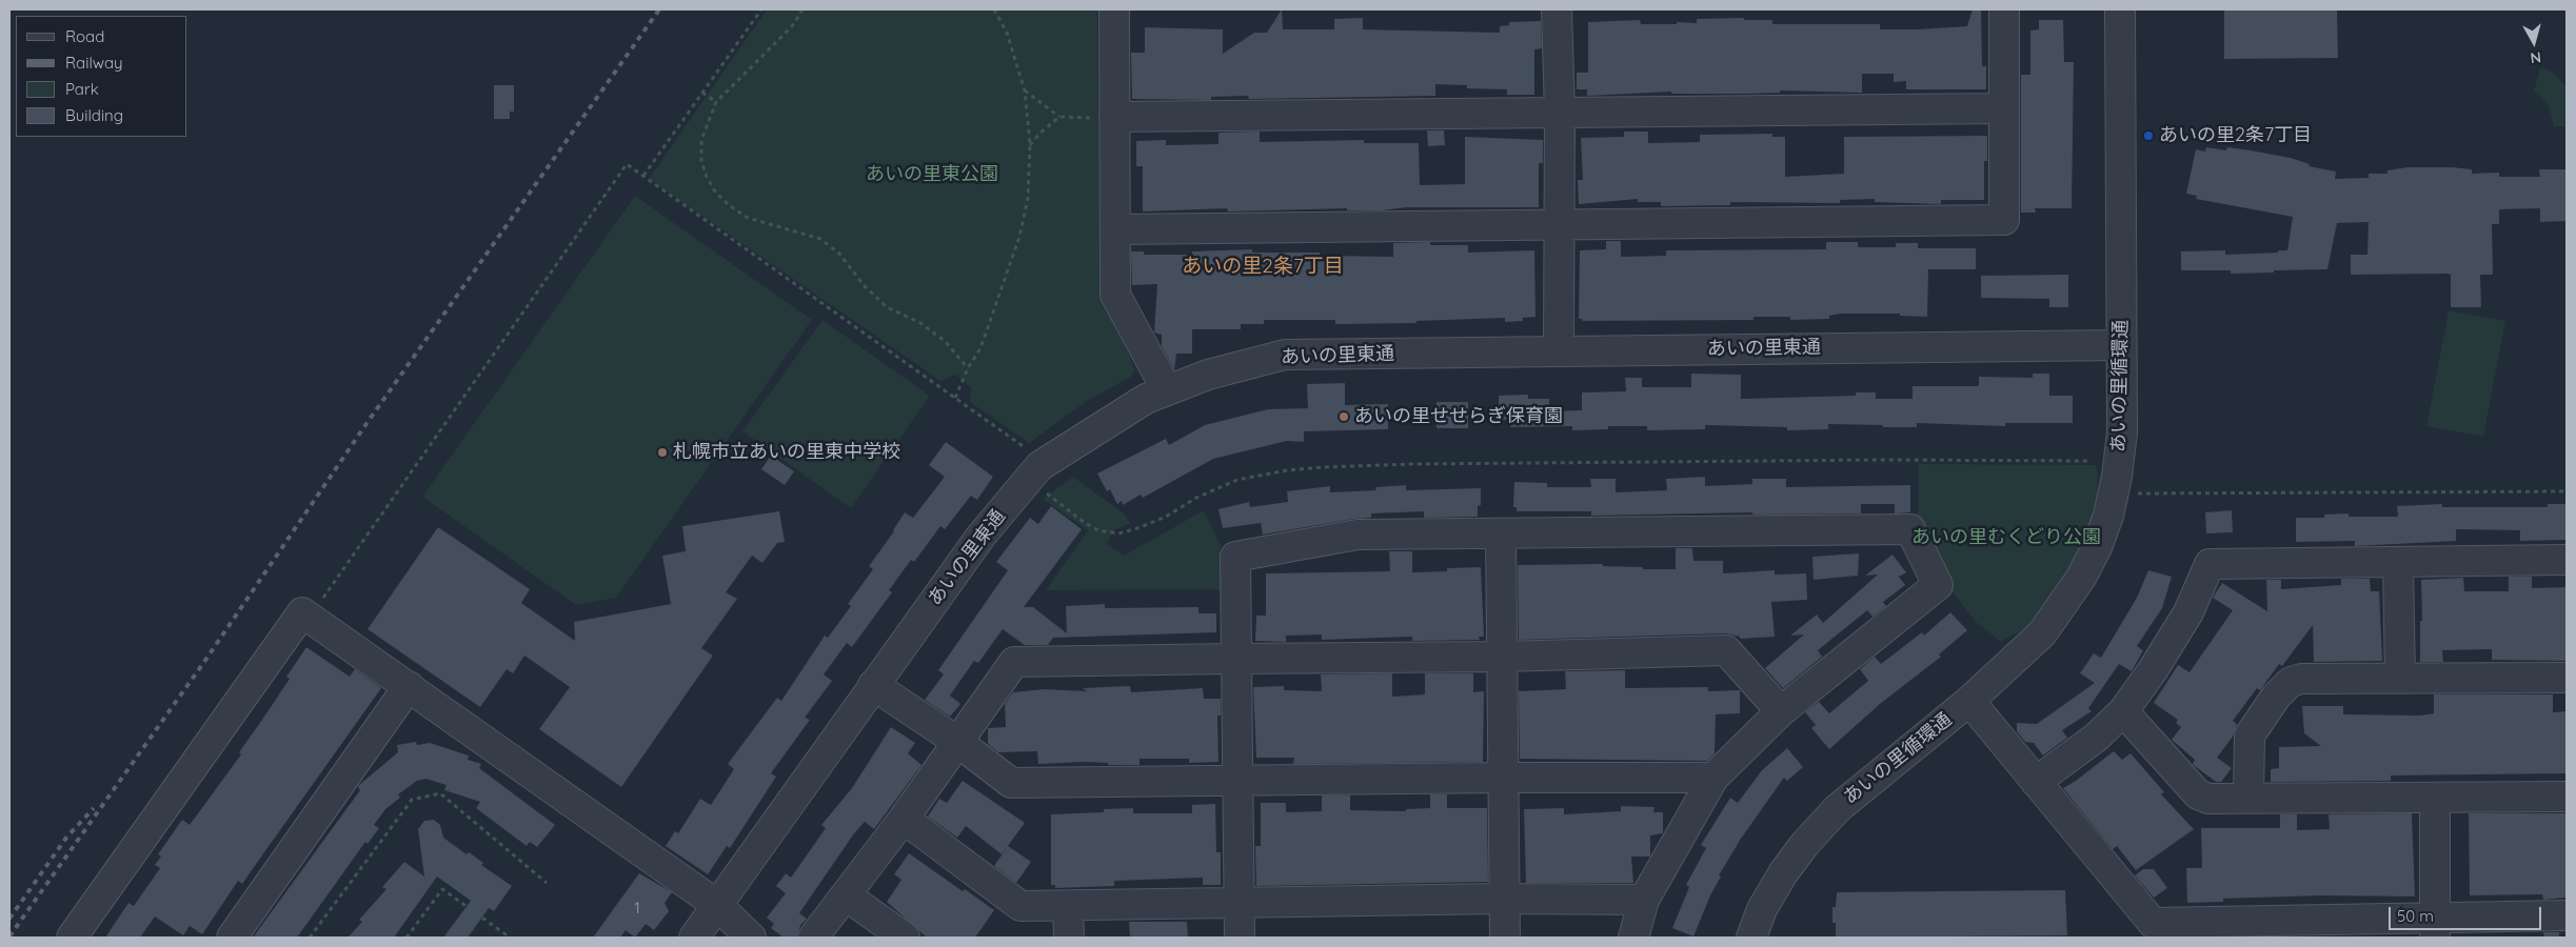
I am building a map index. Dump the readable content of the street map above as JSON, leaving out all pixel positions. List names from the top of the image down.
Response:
{
  "streets": {
    "street": ["あいの里東通", "あいの里循環通"]
  },
  "crossings": [
    ["あいの里東通", "あいの里循環通"]
  ],
  "districts": ["あいの里2条7丁目"],
  "parks": ["あいの里東公園", "あいの里むくどり公園"],
  "places": ["あいの里2条7丁目", "あいの里せせらぎ保育園", "札幌市立あいの里東中学校"],
  "house_numbers": ["1"],
  "legend": [
    "Road",
    "Railway",
    "Park",
    "Building"
  ],
  "scale_bar": "50 m",
  "north": "bottom"
}
